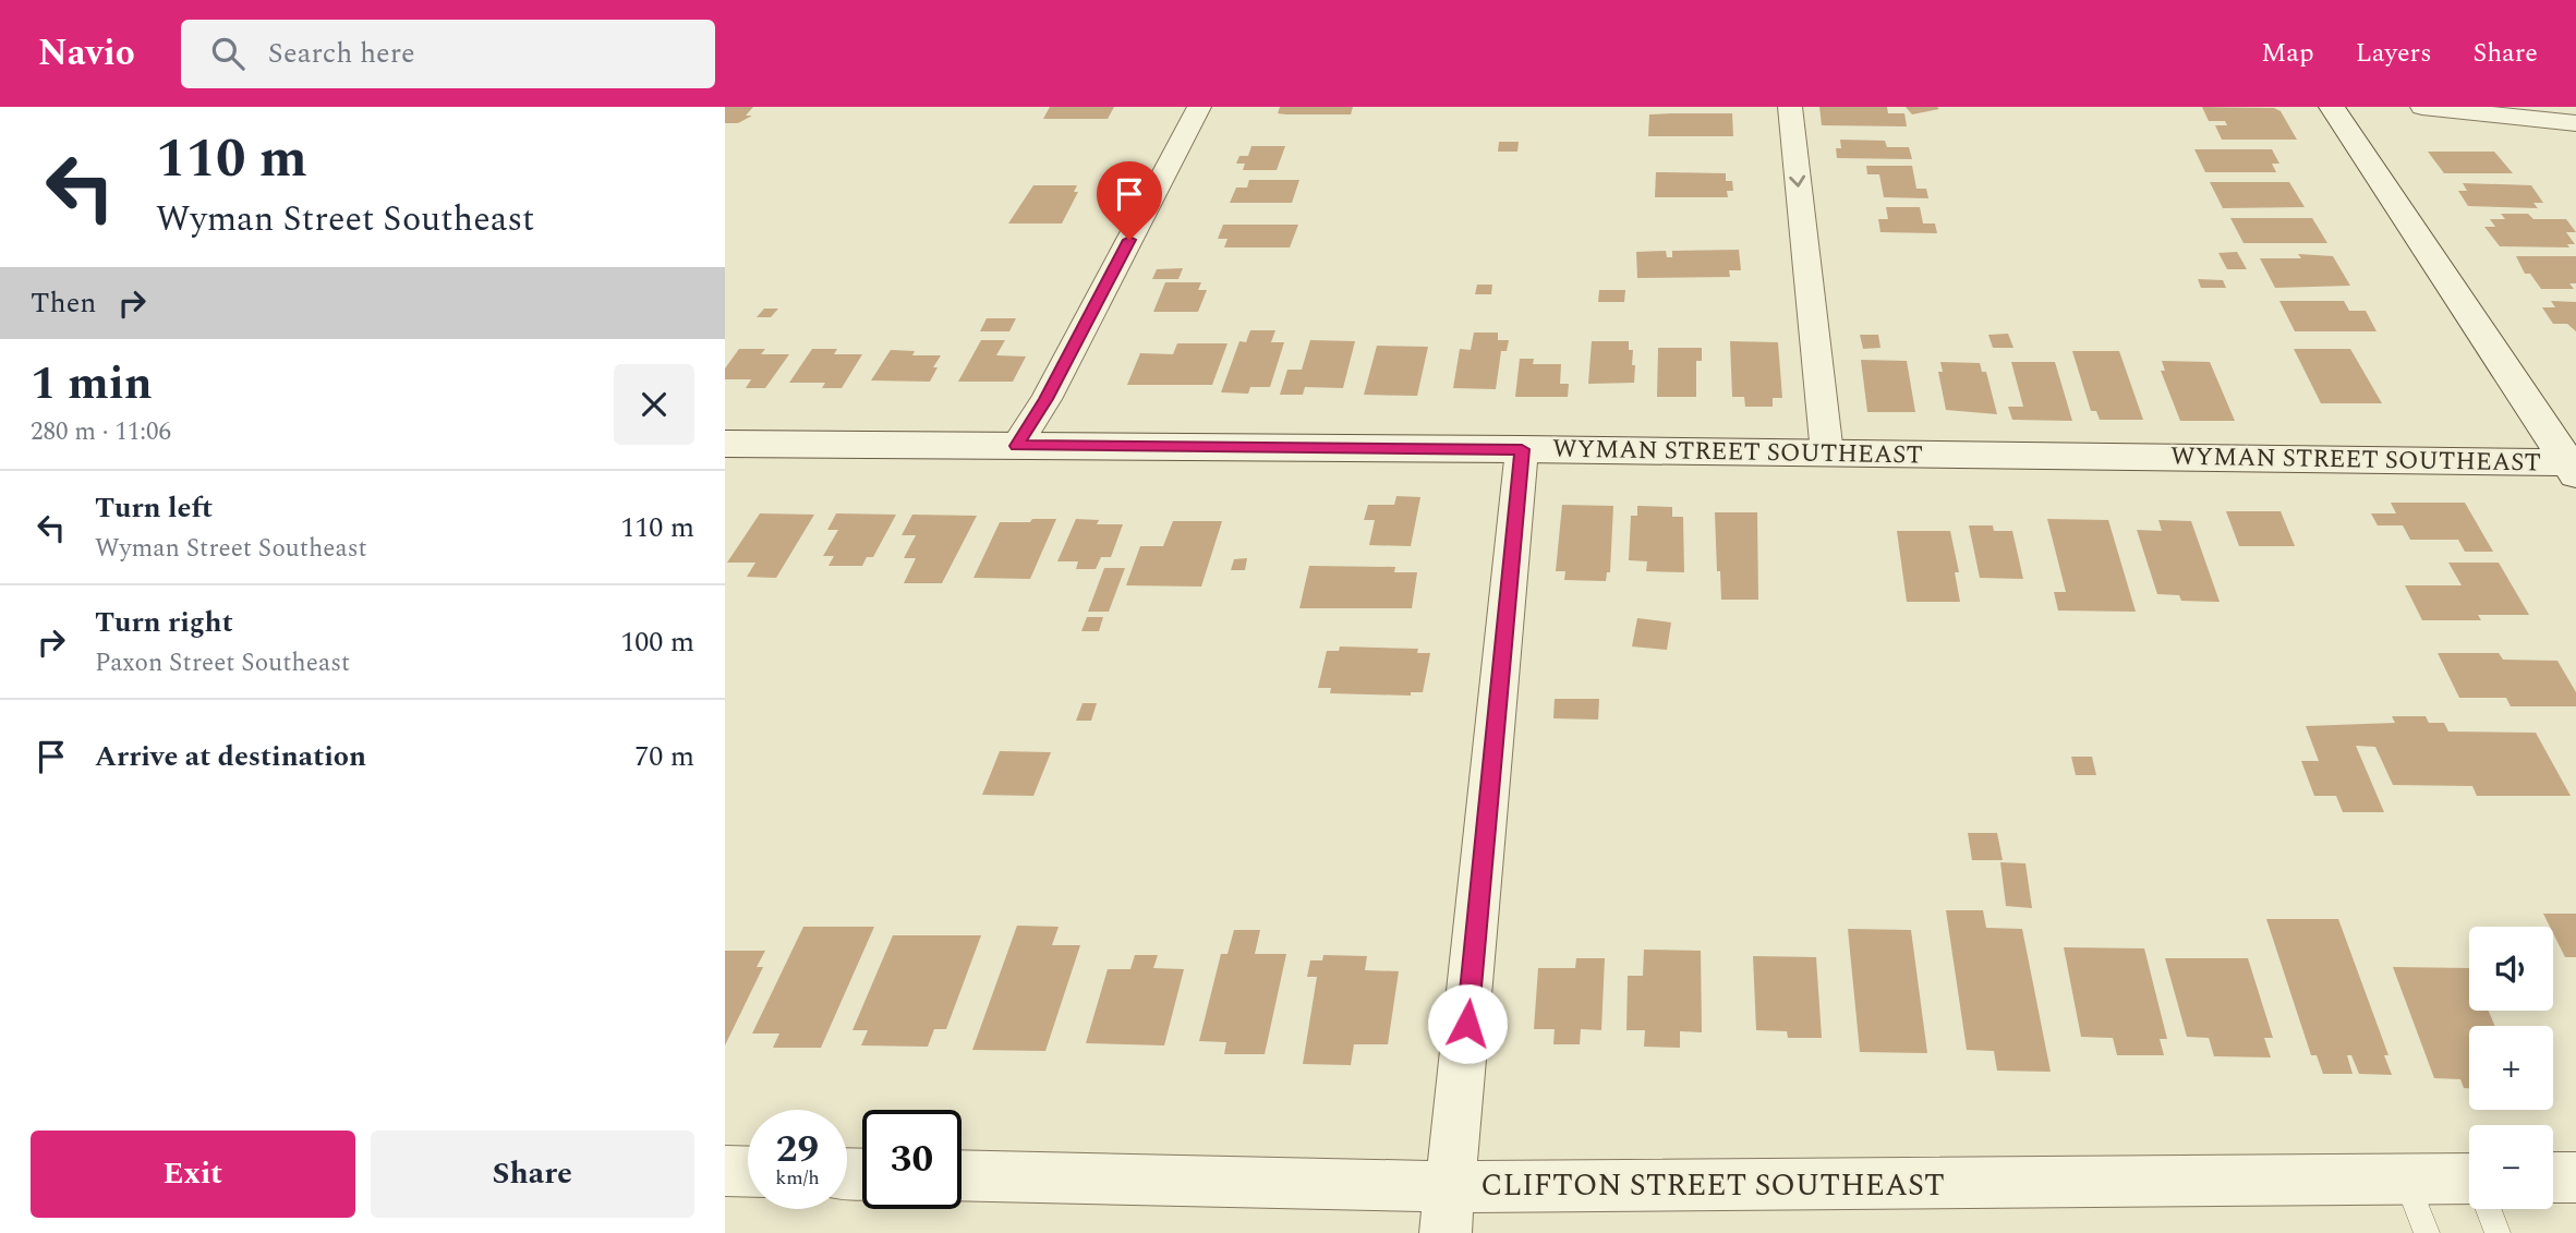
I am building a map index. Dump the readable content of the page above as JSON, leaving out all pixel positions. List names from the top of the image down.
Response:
{
  "streets": {
    "street": ["WYMAN STREET SOUTHEAST", "CLIFTON STREET SOUTHEAST"]
  },
  "page": {
    "header": "Navio",
    "search": "Search here",
    "nav": ["Map", "Layers", "Share"],
    "turn": ["110 m", "Wyman Street Southeast"],
    "then": "Then",
    "heading": ["1 min", "280 m · 11:06"],
    "list": [
      {
        "name": "Turn left",
        "note": "Wyman Street Southeast",
        "value": "110 m"
      },
      {
        "name": "Turn right",
        "note": "Paxon Street Southeast",
        "value": "100 m"
      },
      {
        "name": "Arrive at destination",
        "value": "70 m"
      }
    ],
    "map_buttons": ["+", "−"],
    "speed": "29 km/h",
    "limit": "30",
    "buttons": ["Exit", "Share"]
  }
}
